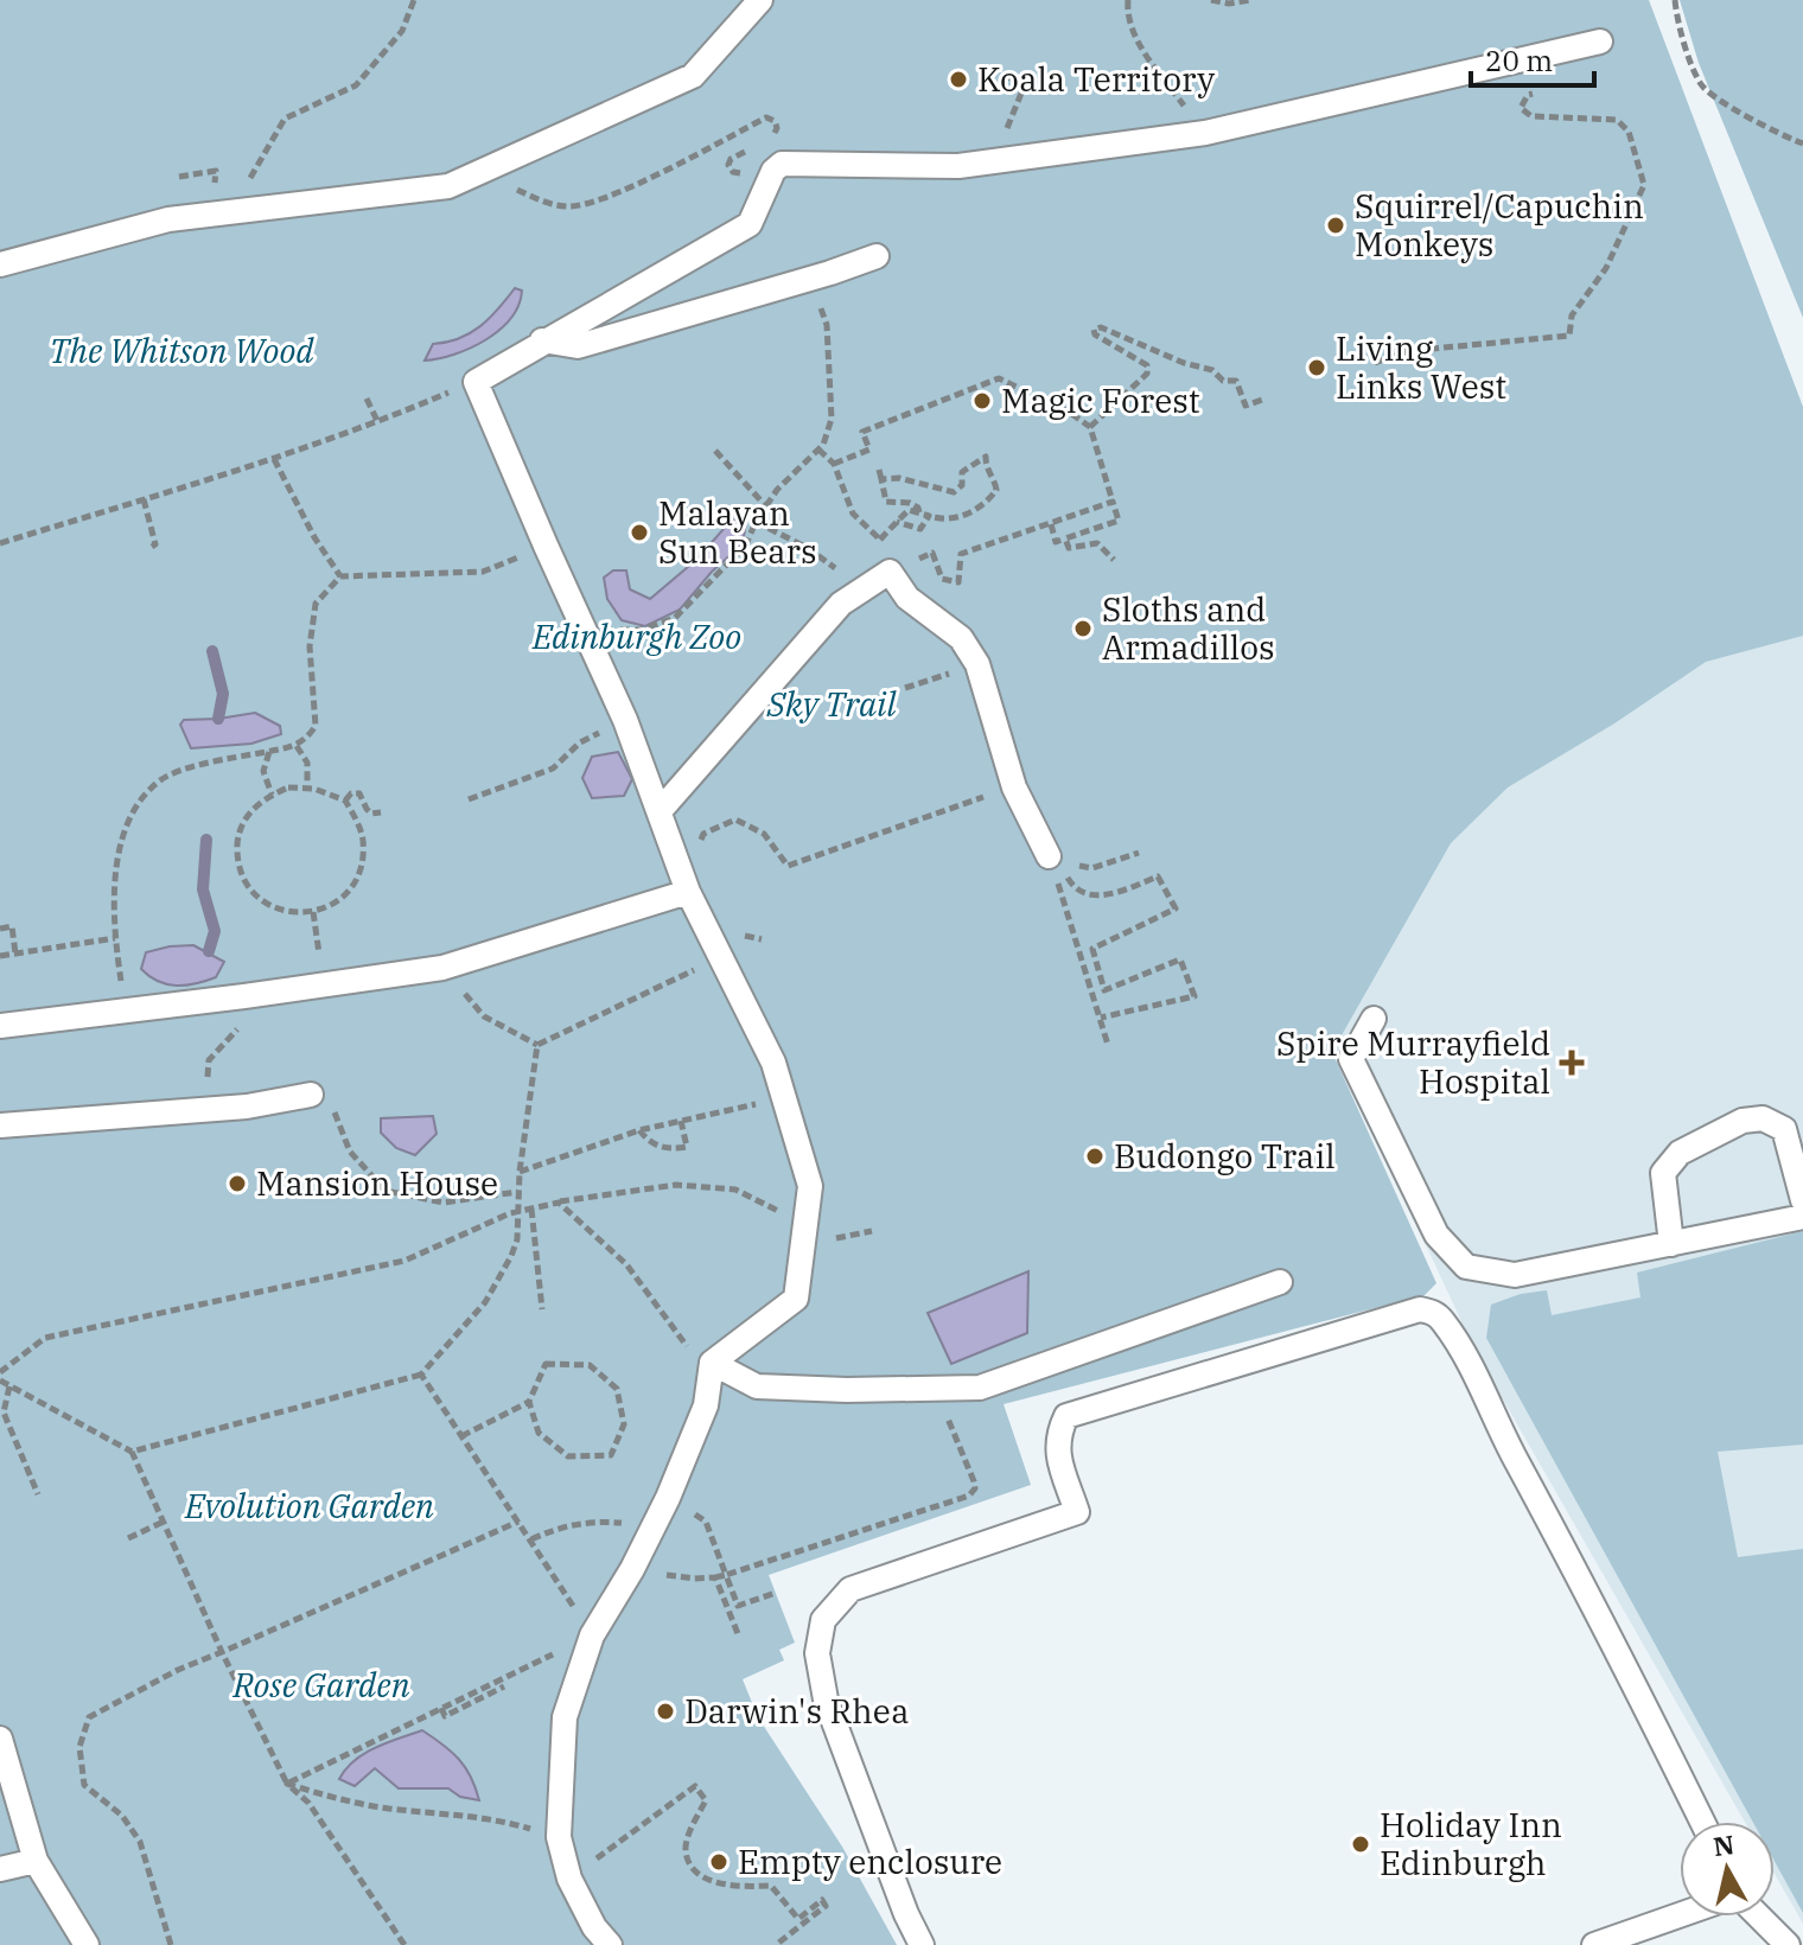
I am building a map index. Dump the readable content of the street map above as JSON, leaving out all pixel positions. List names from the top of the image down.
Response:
{
  "parks": [
    "The Whitson Wood",
    "Edinburgh Zoo",
    "Sky Trail",
    "Evolution Garden",
    "Rose Garden"
  ],
  "places": {
    "other": [
      "Koala Territory",
      "Squirrel/Capuchin Monkeys",
      "Living Links West",
      "Magic Forest",
      "Malayan Sun Bears",
      "Sloths and Armadillos",
      "Budongo Trail",
      "Mansion House",
      "Darwin's Rhea",
      "Holiday Inn Edinburgh",
      "Empty enclosure"
    ],
    "health": ["Spire Murrayfield Hospital"]
  },
  "scale_bar": "20 m",
  "north": "top"
}
